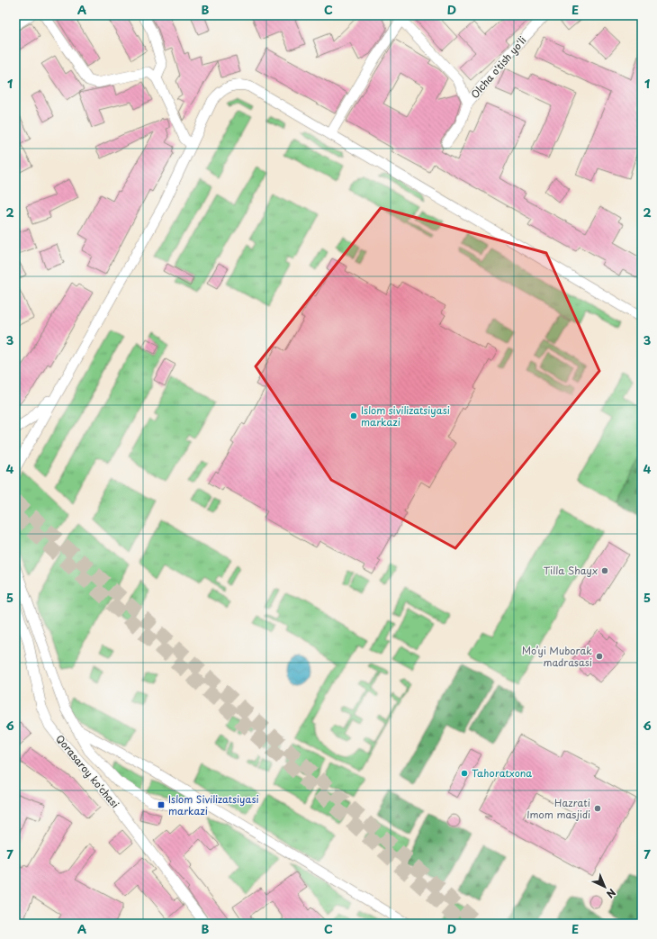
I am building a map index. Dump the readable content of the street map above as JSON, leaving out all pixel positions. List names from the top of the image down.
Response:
{
  "streets": {
    "street": ["Olcha o'tish yo'li", "Qorasaroy ko'chasi"]
  },
  "places": {
    "other": [
      "Islom sivilizatsiyasi markazi",
      "Tilla Shayx",
      "Mo’yi Muborak madrasasi",
      "Tahoratxona",
      "Hazrati Imom masjidi"
    ],
    "transit": ["Islom Sivilizatsiyasi markazi"]
  },
  "north": "bottom right",
  "grid": {
    "columns": [
      "A",
      "B",
      "C",
      "D",
      "E"
    ],
    "rows": [
      "1",
      "2",
      "3",
      "4",
      "5",
      "6",
      "7"
    ]
  }
}
